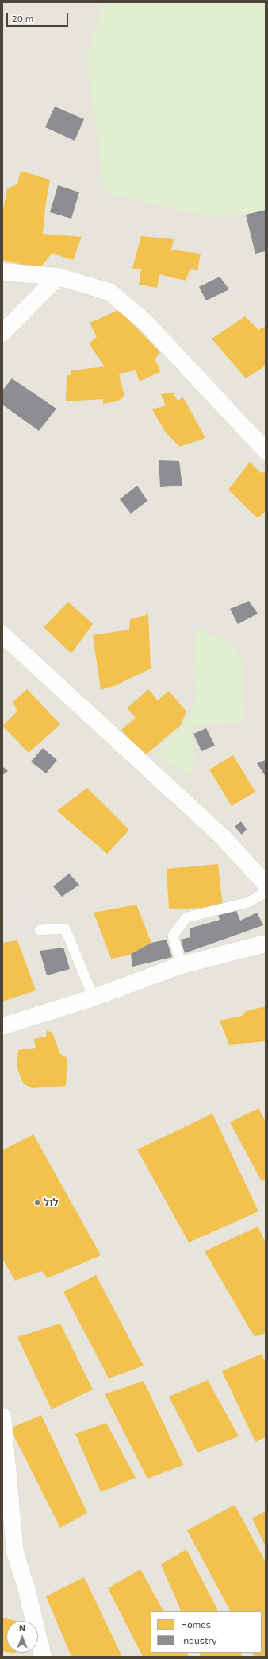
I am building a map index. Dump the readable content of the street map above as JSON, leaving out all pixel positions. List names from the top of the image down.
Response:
{
  "places": ["לול"],
  "legend": ["Homes", "Industry"],
  "scale_bar": "20 m",
  "north": "top"
}
